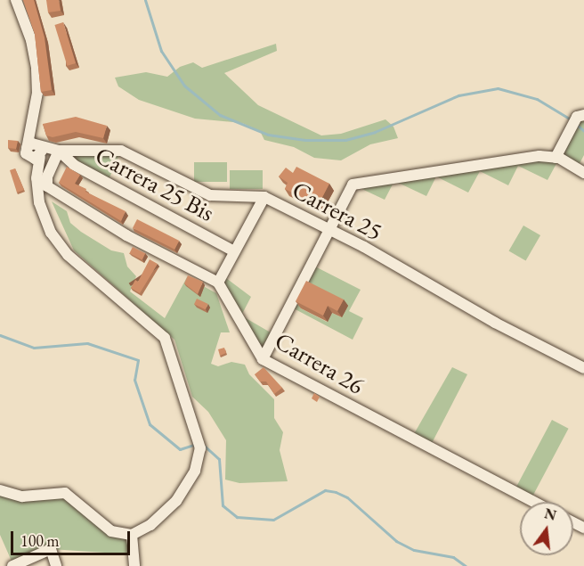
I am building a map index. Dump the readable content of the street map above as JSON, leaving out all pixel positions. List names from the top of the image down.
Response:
{
  "streets": {
    "street": ["Carrera 25 Bis", "Carrera 25", "Carrera 26"]
  },
  "crossings": [
    ["Carrera 25 Bis", "Carrera 25"]
  ],
  "scale_bar": "100 m",
  "north": "top"
}
